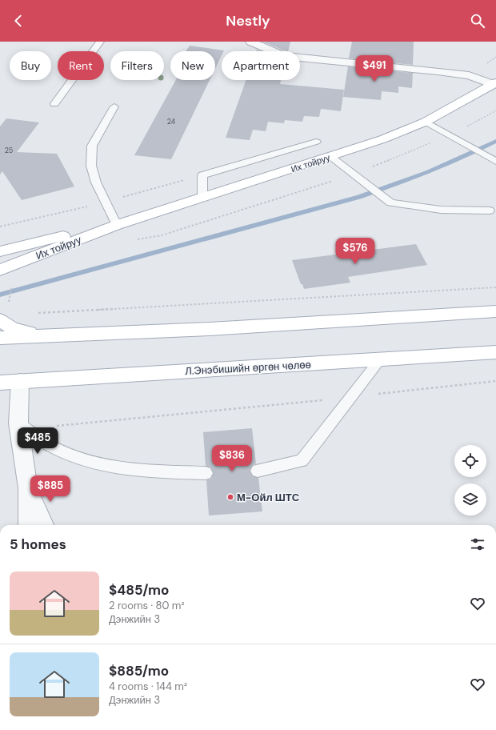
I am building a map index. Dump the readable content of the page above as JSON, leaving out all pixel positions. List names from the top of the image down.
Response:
{
  "streets": {
    "main road": ["Их тойруу", "Л.Энэбишийн өргөн чөлөө"]
  },
  "places": ["М-Ойл ШТС"],
  "house_numbers": ["24", "25"],
  "page": {
    "header": "Nestly",
    "chip": [
      "Buy",
      "Rent",
      "Filters",
      "New",
      "Apartment"
    ],
    "price": [
      "$491",
      "$576",
      "$485",
      "$836",
      "$885"
    ],
    "heading": "5 homes",
    "list": [
      {
        "name": "$485/mo",
        "note": "2 rooms · 80 m² · Дэнжийн 3"
      },
      {
        "name": "$885/mo",
        "note": "4 rooms · 144 m² · Дэнжийн 3"
      }
    ]
  }
}
